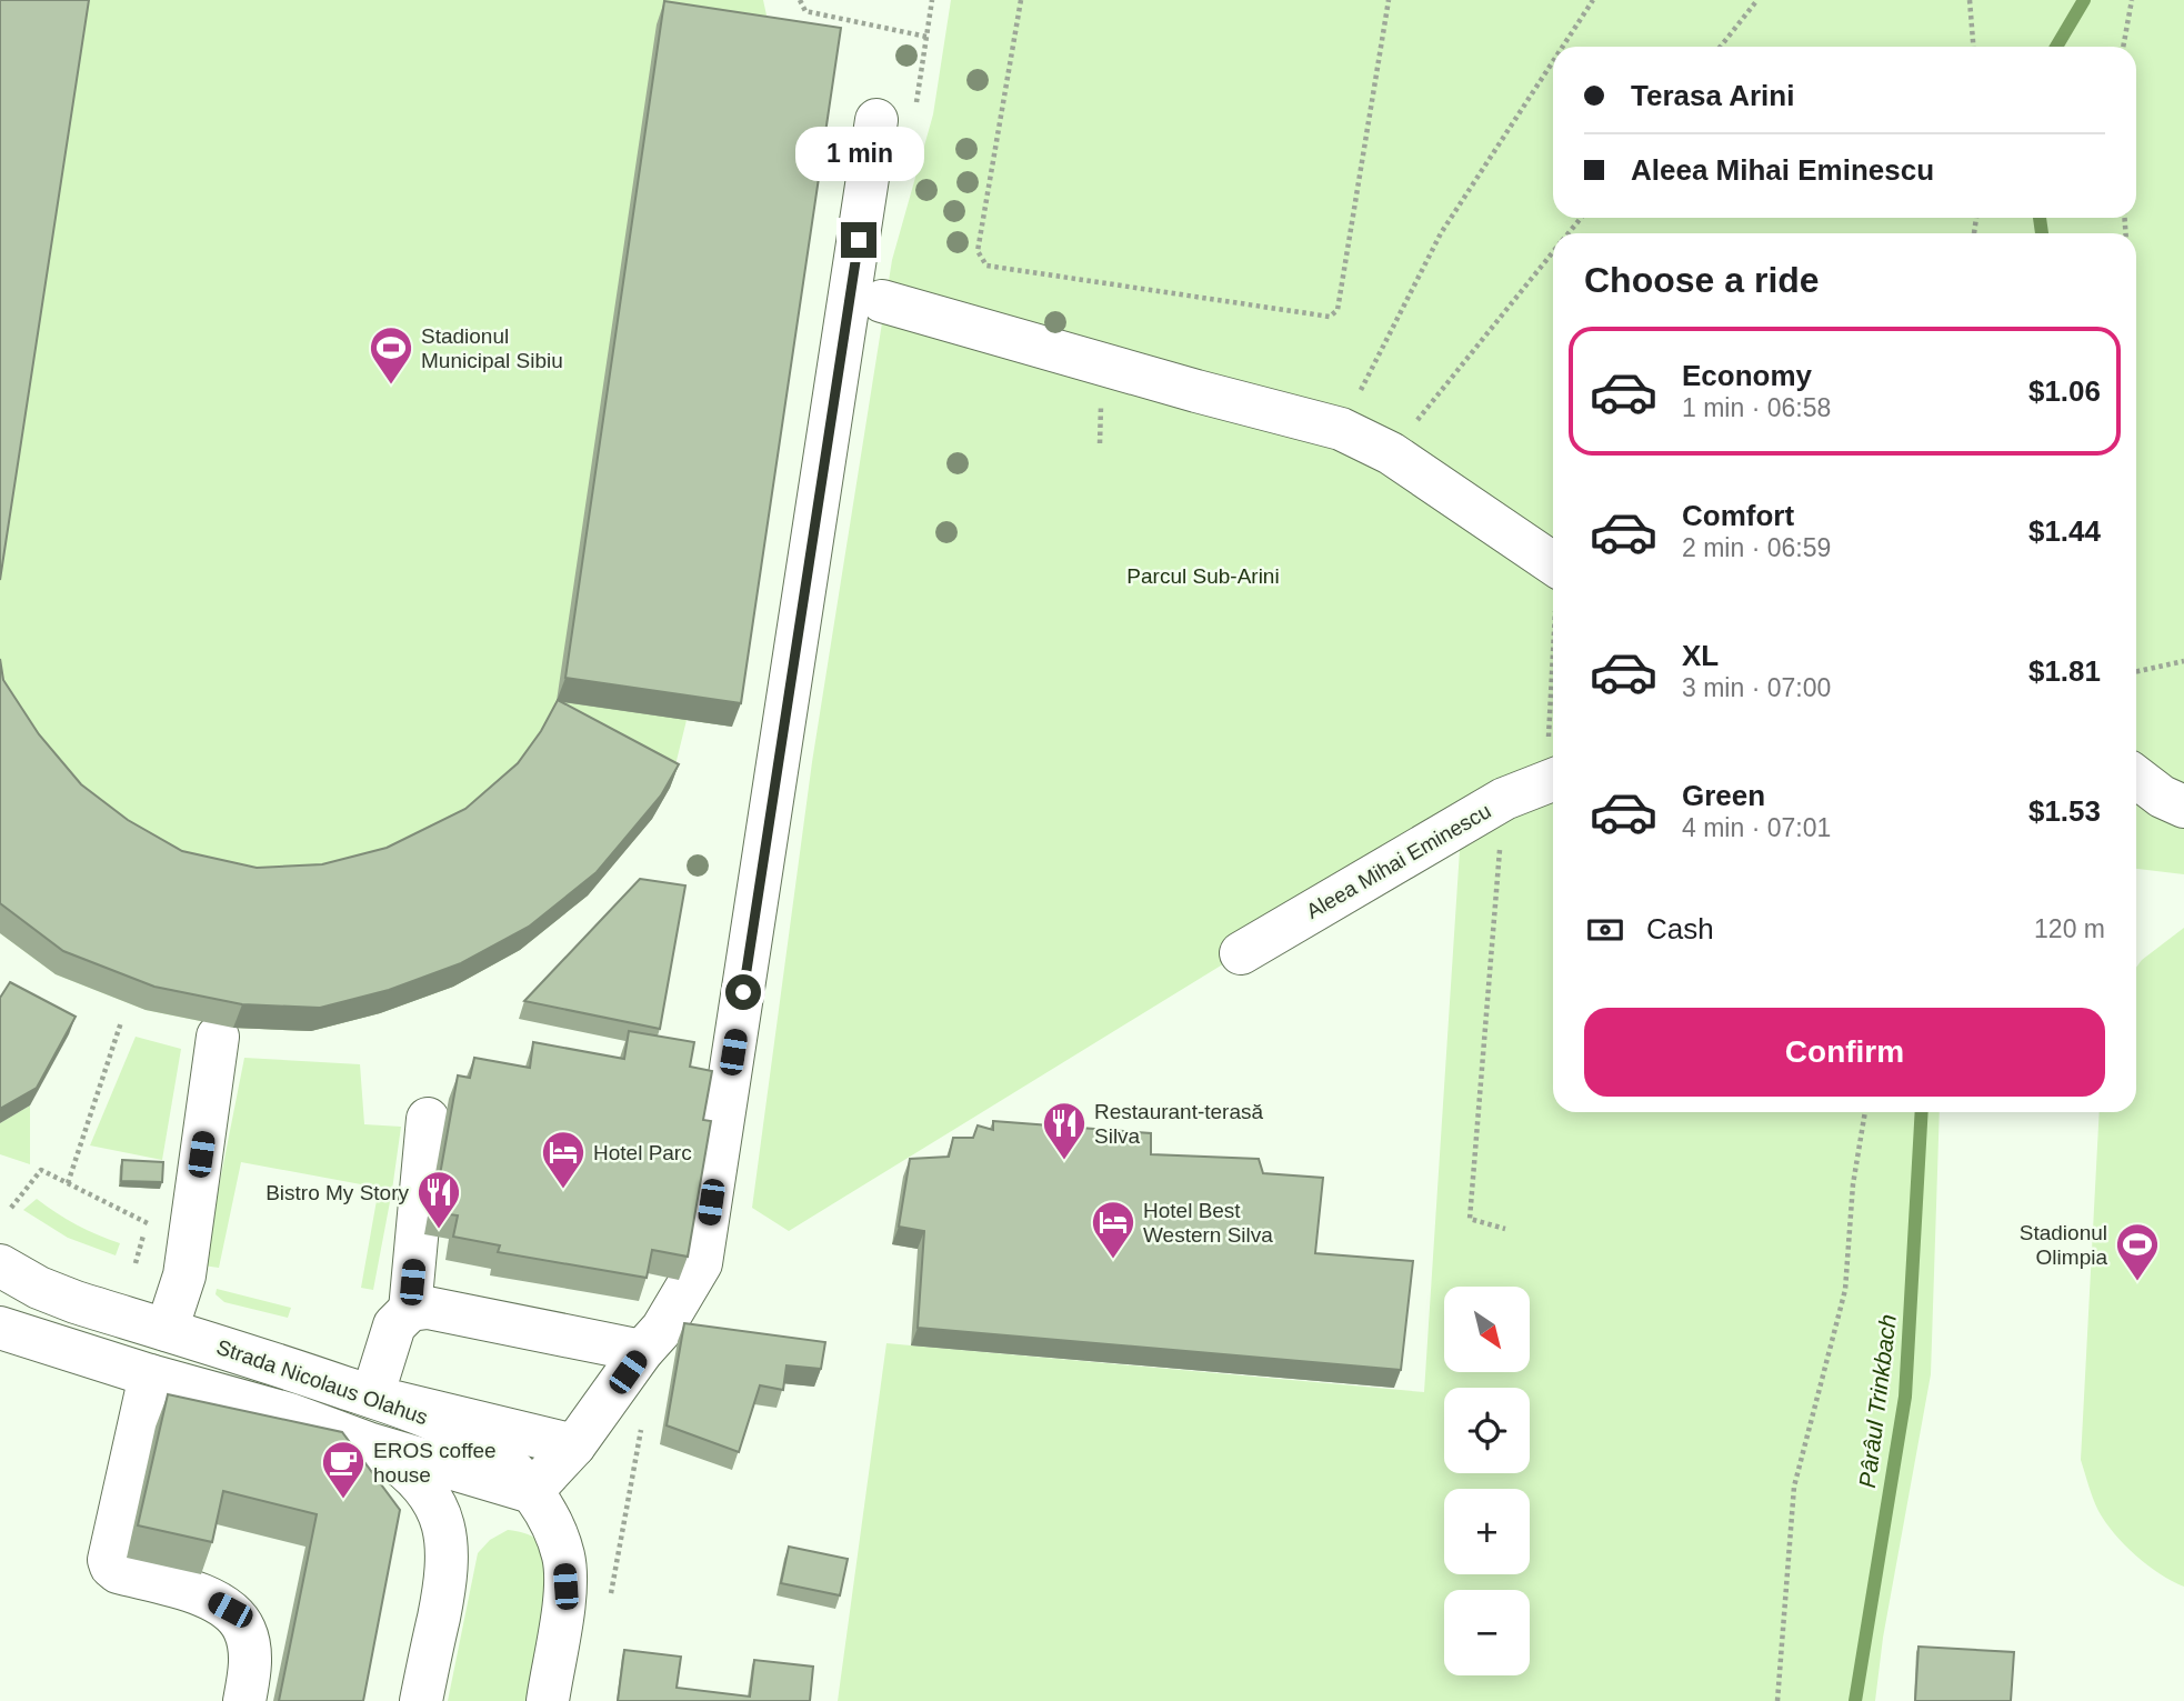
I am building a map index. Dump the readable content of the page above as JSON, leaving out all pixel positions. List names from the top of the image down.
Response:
{
  "streets": {
    "street": ["Aleea Mihai Eminescu", "Strada Nicolaus Olahus"]
  },
  "water": ["Pârâul Trinkbach"],
  "parks": ["Parcul Sub-Arini"],
  "places": {
    "sports": ["Stadionul Municipal Sibiu", "Stadionul Olimpia"],
    "restaurant": ["Restaurant-terasă Silva", "Bistro My Story"],
    "hotel": ["Hotel Parc", "Hotel Best Western Silva"],
    "cafe": ["EROS coffee house"]
  },
  "north": "bottom right",
  "page": {
    "banner": ["Terasa Arini", "Aleea Mihai Eminescu"],
    "bubble": "1 min",
    "heading": "Choose a ride",
    "list": [
      {
        "name": "Economy",
        "note": "1 min · 06:58",
        "value": "$1.06"
      },
      {
        "name": "Comfort",
        "note": "2 min · 06:59",
        "value": "$1.44"
      },
      {
        "name": "XL",
        "note": "3 min · 07:00",
        "value": "$1.81"
      },
      {
        "name": "Green",
        "note": "4 min · 07:01",
        "value": "$1.53"
      }
    ],
    "pay": ["Cash", "120 m"],
    "buttons": "Confirm",
    "map_buttons": ["+", "−"]
  }
}
